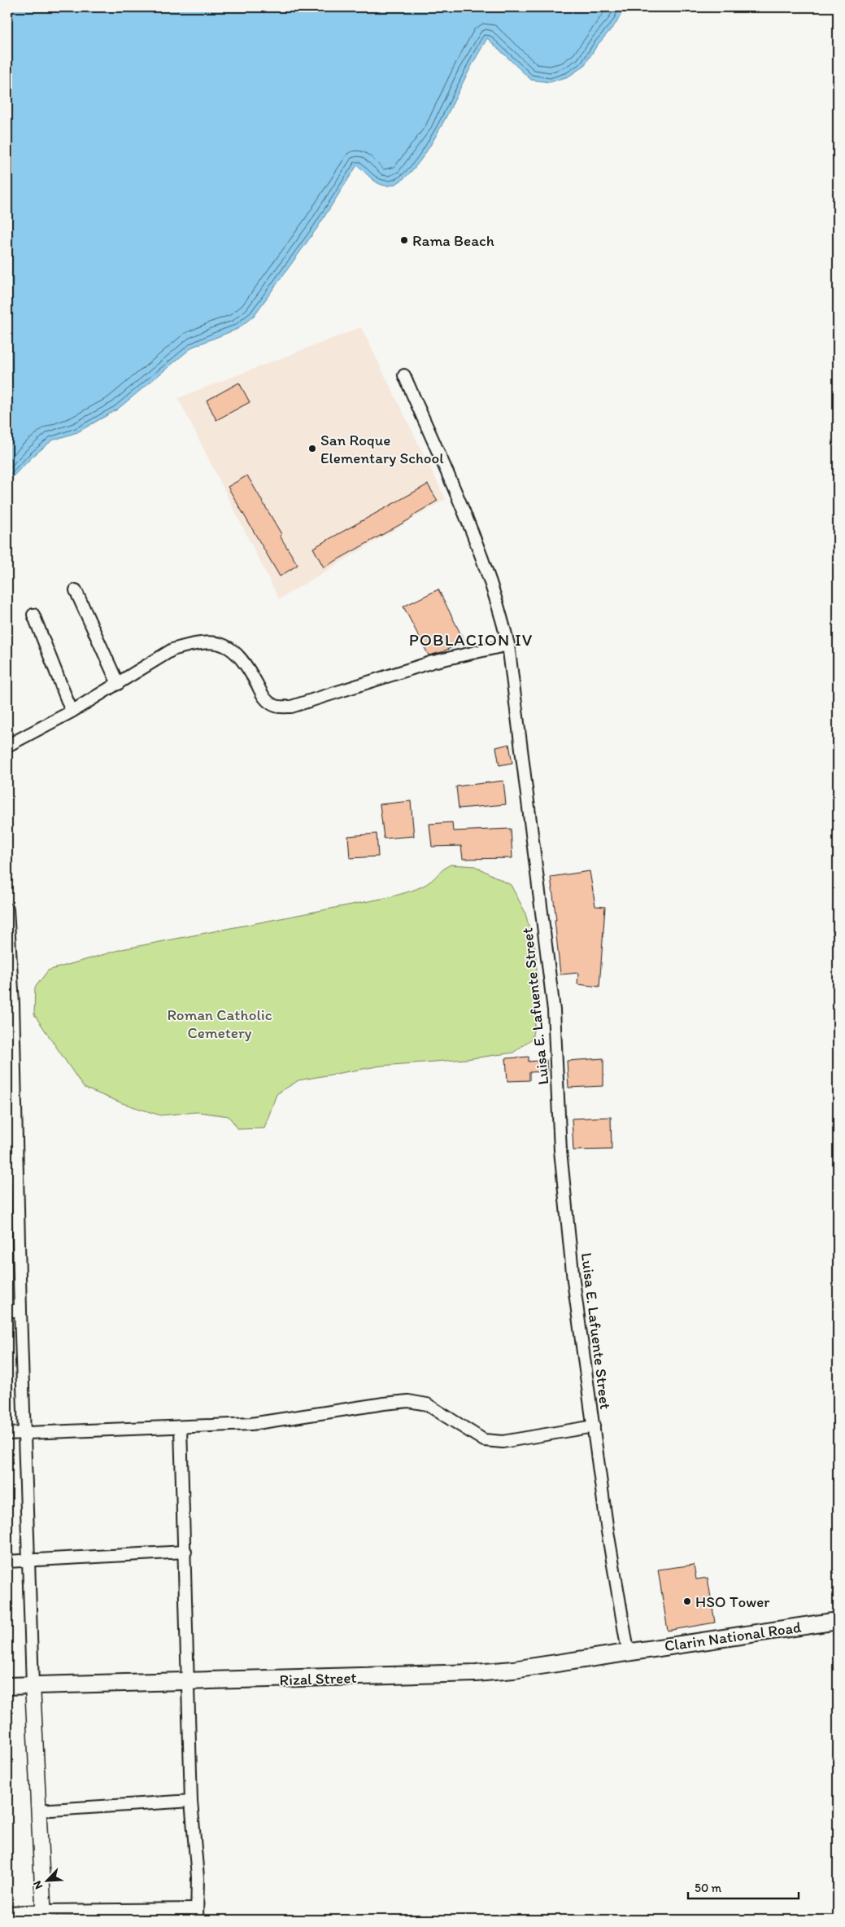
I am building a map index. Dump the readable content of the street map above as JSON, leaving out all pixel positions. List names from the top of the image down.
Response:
{
  "streets": {
    "main road": ["Clarin National Road", "Rizal Street"],
    "street": ["Luisa E. Lafuente Street"]
  },
  "crossings": [
    ["Luisa E. Lafuente Street", "Clarin National Road"],
    ["Luisa E. Lafuente Street", "Rizal Street"],
    ["Clarin National Road", "Rizal Street"]
  ],
  "districts": ["POBLACION IV"],
  "parks": ["Roman Catholic Cemetery"],
  "places": ["Rama Beach", "San Roque Elementary School", "HSO Tower"],
  "scale_bar": "50 m",
  "north": "bottom left"
}
